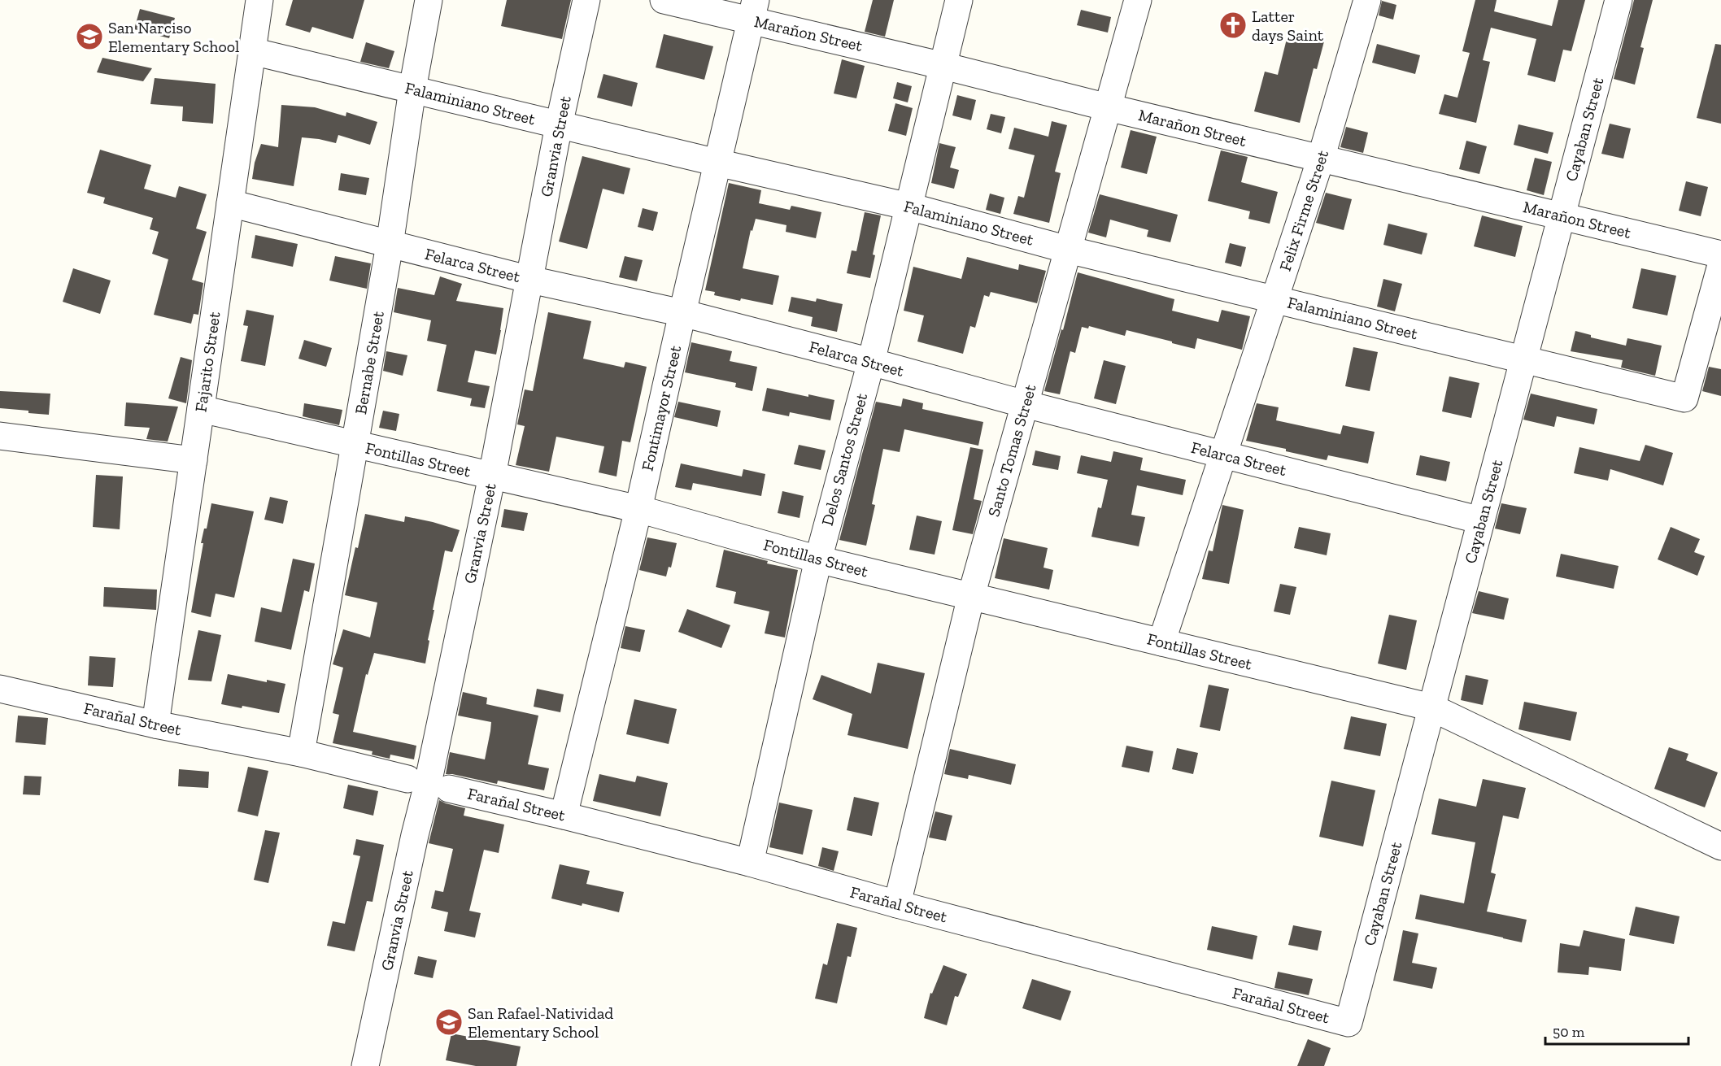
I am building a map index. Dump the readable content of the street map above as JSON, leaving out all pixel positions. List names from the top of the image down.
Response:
{
  "streets": {
    "street": [
      "Marañon Street",
      "Falaminiano Street",
      "Cayaban Street",
      "Granvia Street",
      "Felix Firme Street",
      "Felarca Street",
      "Fajarito Street",
      "Bernabe Street",
      "Fontimayor Street",
      "Santo Tomas Street",
      "Fontillas Street",
      "Delos Santos Street",
      "Farañal Street"
    ]
  },
  "crossings": [
    ["Marañon Street", "Cayaban Street"],
    ["Marañon Street", "Felix Firme Street"],
    ["Marañon Street", "Fontimayor Street"],
    ["Marañon Street", "Santo Tomas Street"],
    ["Marañon Street", "Delos Santos Street"],
    ["Falaminiano Street", "Cayaban Street"],
    ["Falaminiano Street", "Granvia Street"],
    ["Falaminiano Street", "Felix Firme Street"],
    ["Falaminiano Street", "Fajarito Street"],
    ["Falaminiano Street", "Bernabe Street"],
    ["Falaminiano Street", "Fontimayor Street"],
    ["Falaminiano Street", "Santo Tomas Street"],
    ["Falaminiano Street", "Delos Santos Street"],
    ["Cayaban Street", "Felarca Street"],
    ["Cayaban Street", "Fontillas Street"],
    ["Cayaban Street", "Farañal Street"],
    ["Granvia Street", "Felarca Street"],
    ["Granvia Street", "Fontillas Street"],
    ["Felix Firme Street", "Felarca Street"],
    ["Felix Firme Street", "Fontillas Street"],
    ["Felarca Street", "Fajarito Street"],
    ["Felarca Street", "Bernabe Street"],
    ["Felarca Street", "Fontimayor Street"],
    ["Felarca Street", "Santo Tomas Street"],
    ["Felarca Street", "Delos Santos Street"],
    ["Fajarito Street", "Fontillas Street"],
    ["Fajarito Street", "Farañal Street"],
    ["Bernabe Street", "Fontillas Street"],
    ["Bernabe Street", "Farañal Street"],
    ["Fontimayor Street", "Fontillas Street"],
    ["Fontimayor Street", "Farañal Street"],
    ["Santo Tomas Street", "Fontillas Street"],
    ["Santo Tomas Street", "Farañal Street"],
    ["Fontillas Street", "Delos Santos Street"],
    ["Delos Santos Street", "Farañal Street"]
  ],
  "places": {
    "church": ["Latter days Saint"],
    "school or university": ["San Narciso Elementary School", "San Rafael-Natividad Elementary School"]
  },
  "scale_bar": "50 m"
}
